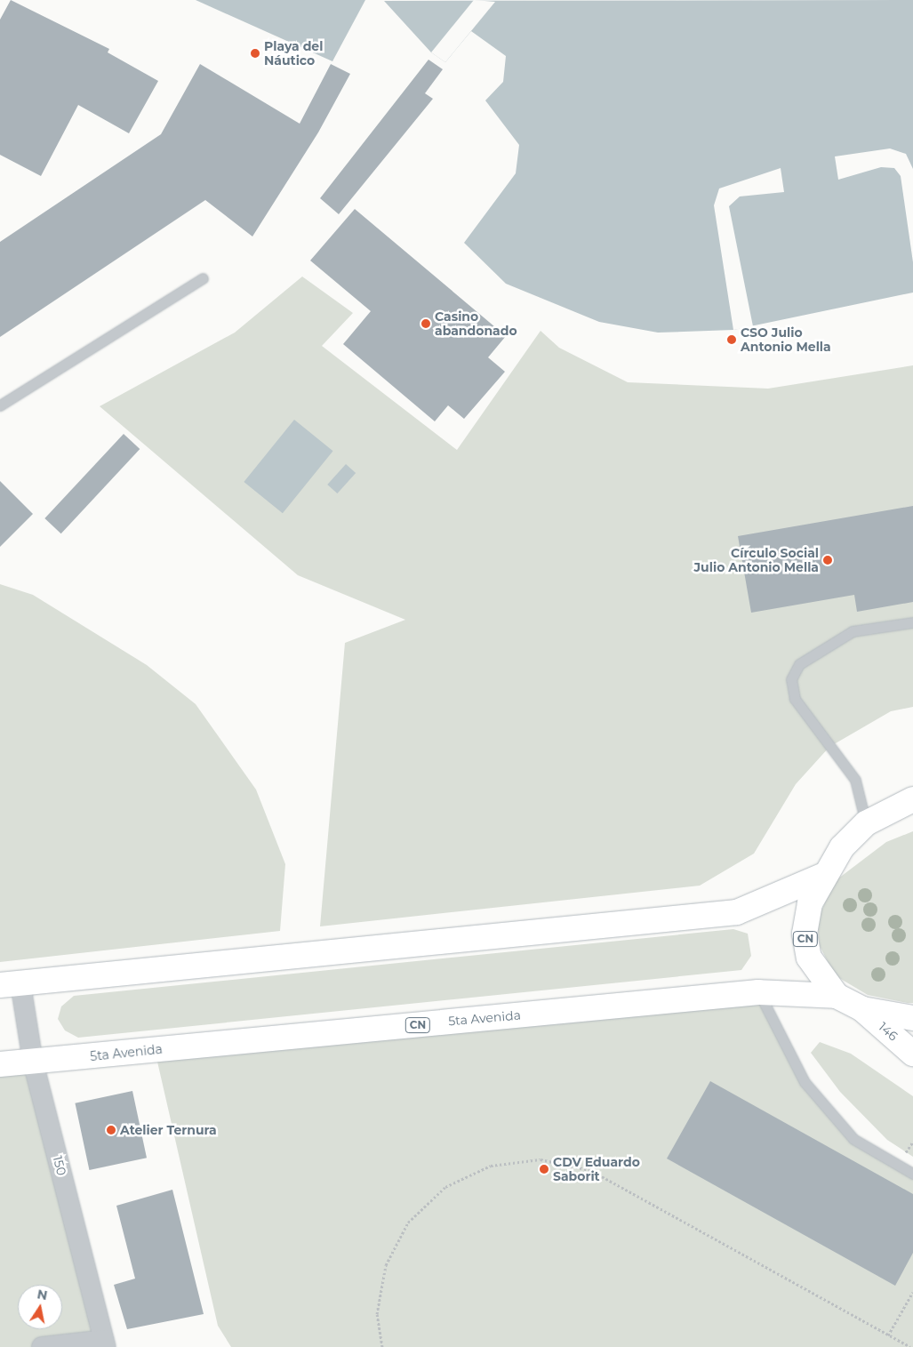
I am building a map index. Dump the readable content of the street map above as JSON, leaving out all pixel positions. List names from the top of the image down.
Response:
{
  "streets": {
    "main road": ["CN", "5ta Avenida", "146"],
    "street": ["150"]
  },
  "crossings": [
    ["CN", "5ta Avenida"],
    ["CN", "146"],
    ["5ta Avenida", "150"]
  ],
  "places": [
    "Playa del Náutico",
    "Casino abandonado",
    "CSO Julio Antonio Mella",
    "Círculo Social Julio Antonio Mella",
    "Atelier Ternura",
    "CDV Eduardo Saborit"
  ],
  "north": "top"
}
